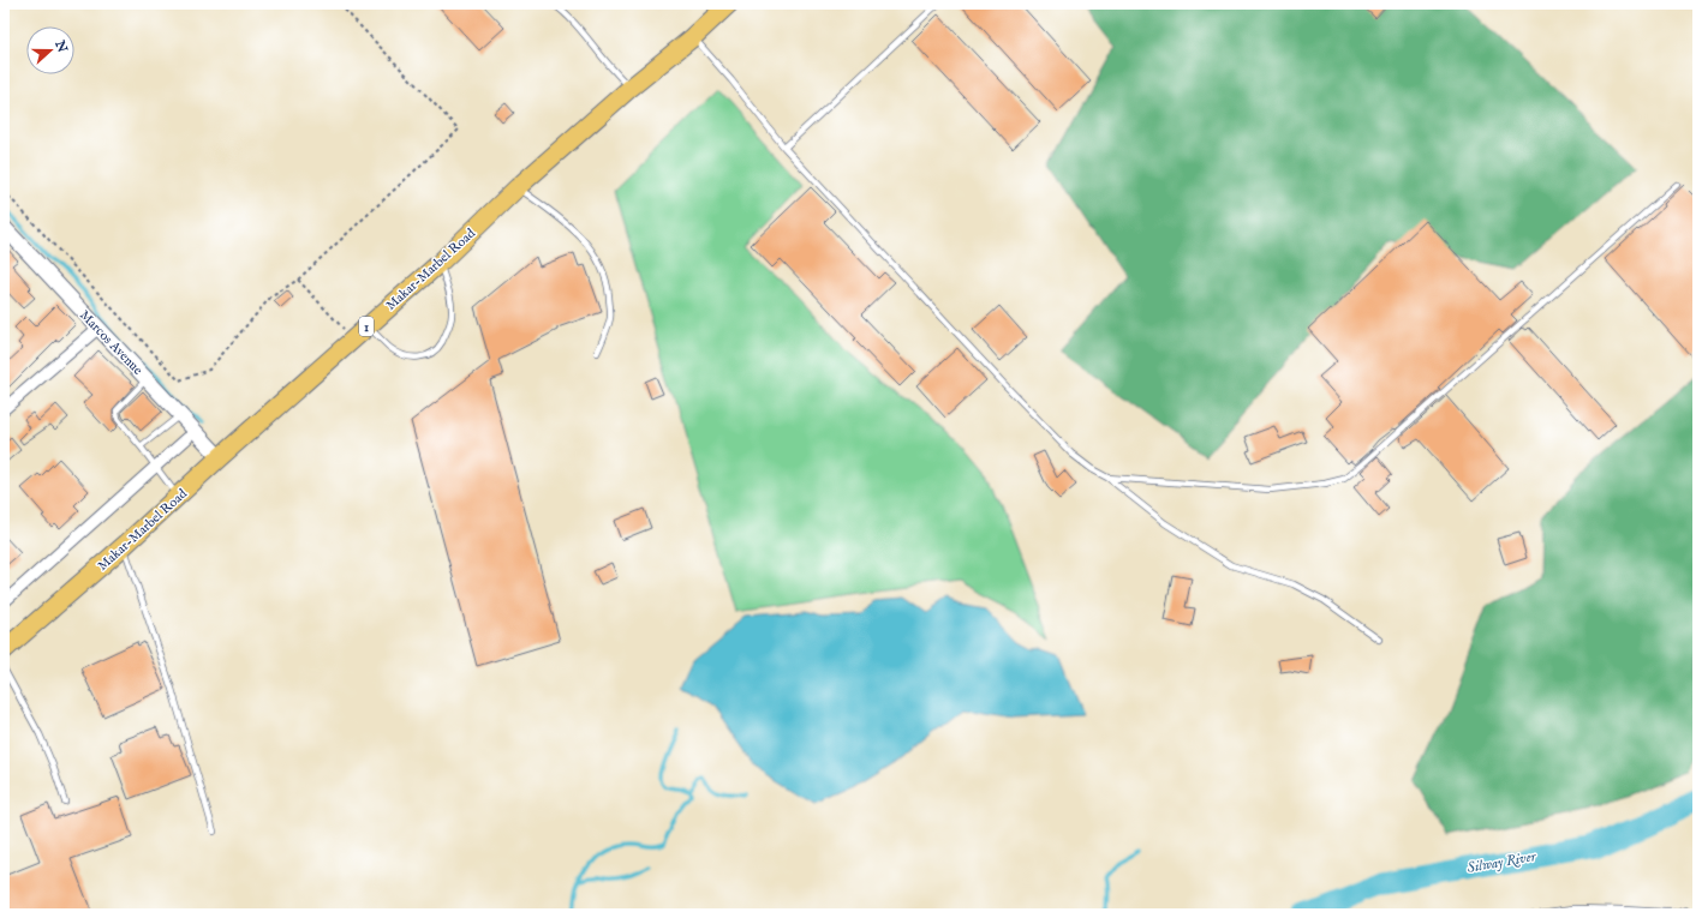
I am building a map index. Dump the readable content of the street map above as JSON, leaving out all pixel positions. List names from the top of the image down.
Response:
{
  "streets": {
    "main road": ["Makar-Marbel Road", "1"],
    "street": ["Marcos Avenue"]
  },
  "crossings": [
    ["Makar-Marbel Road", "Marcos Avenue"]
  ],
  "water": ["Silway River"],
  "north": "right"
}
